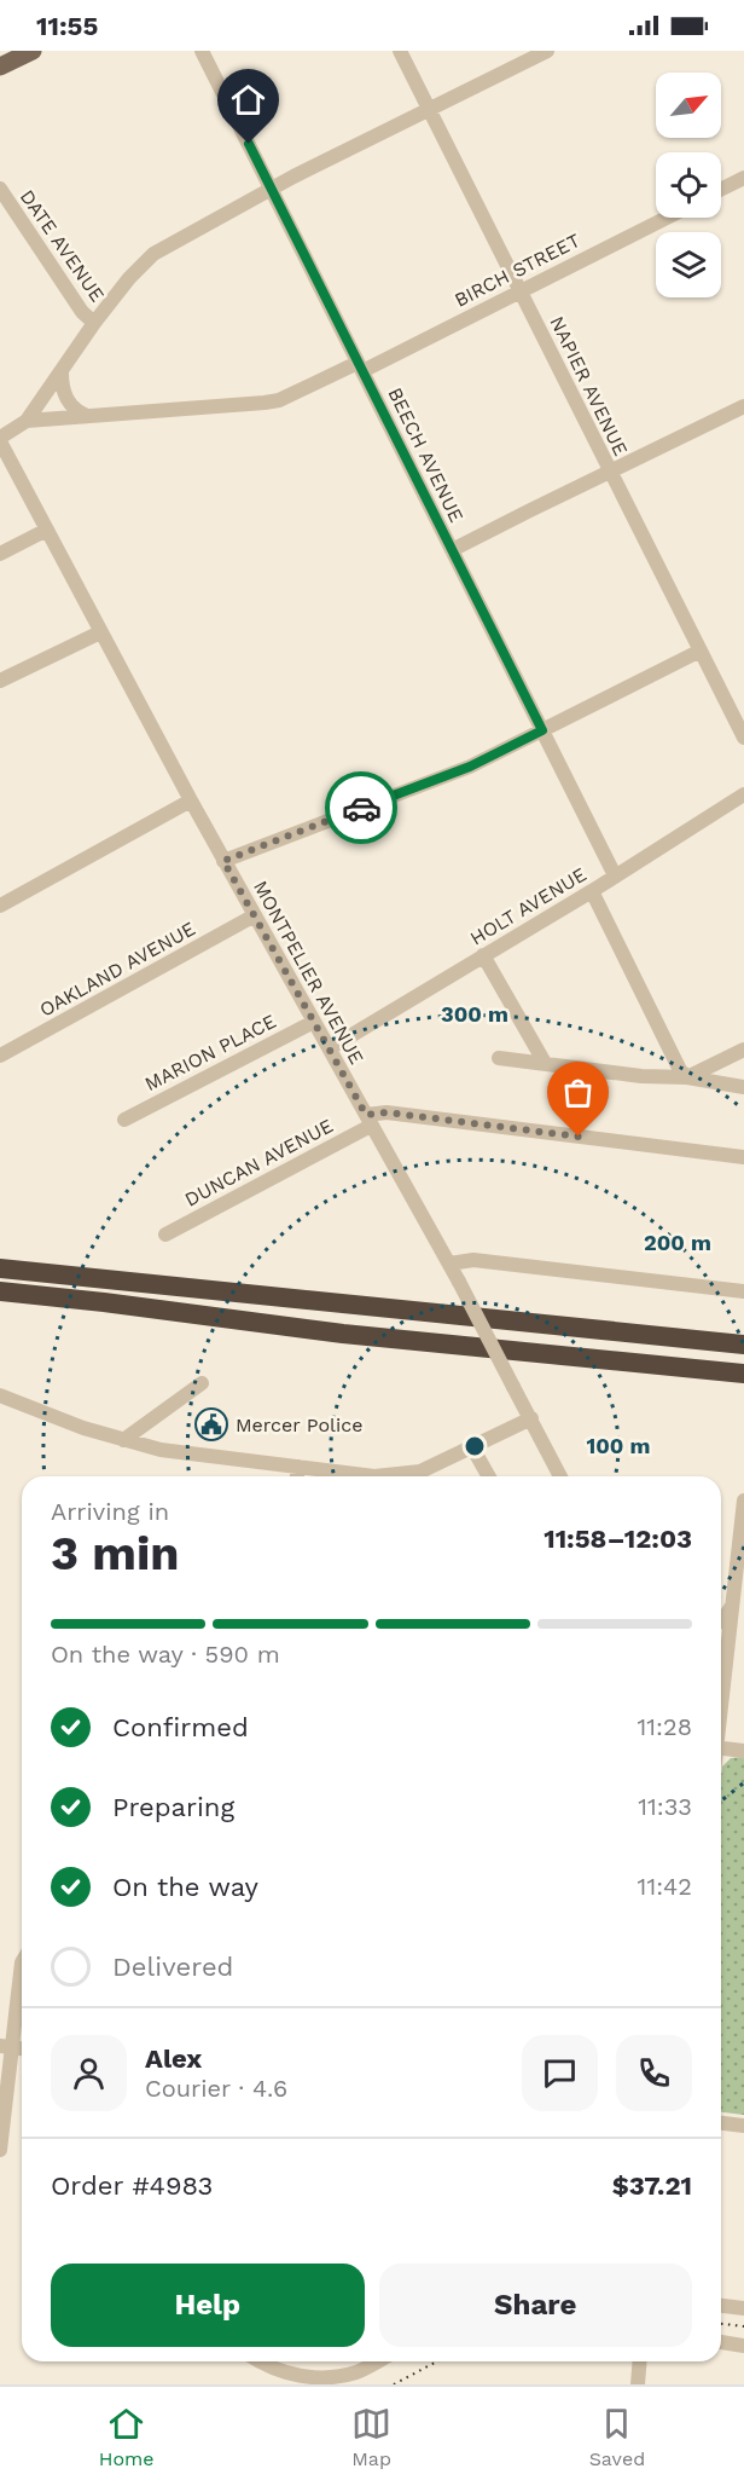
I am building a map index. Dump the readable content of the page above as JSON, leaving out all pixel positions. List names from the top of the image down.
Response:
{
  "streets": {
    "street": [
      "DATE AVENUE",
      "BIRCH STREET",
      "NAPIER AVENUE",
      "BEECH AVENUE",
      "HOLT AVENUE",
      "OAKLAND AVENUE",
      "MONTPELIER AVENUE",
      "MARION PLACE",
      "DUNCAN AVENUE"
    ]
  },
  "crossings": [
    ["BIRCH STREET", "NAPIER AVENUE"],
    ["BIRCH STREET", "BEECH AVENUE"],
    ["BEECH AVENUE", "HOLT AVENUE"],
    ["HOLT AVENUE", "MONTPELIER AVENUE"],
    ["OAKLAND AVENUE", "MONTPELIER AVENUE"],
    ["MONTPELIER AVENUE", "MARION PLACE"],
    ["MONTPELIER AVENUE", "DUNCAN AVENUE"]
  ],
  "places": {
    "public building": ["Mercer Police"]
  },
  "north": "top right",
  "page": {
    "status": "11:55",
    "heading": ["3 min", "Arriving in", "11:58–12:03"],
    "panel": [
      "Alex",
      "Courier · 4.6",
      "Order #4983",
      "$37.21"
    ],
    "bar": "On the way · 590 m",
    "list": [
      ["Confirmed", "11:28"],
      ["Preparing", "11:33"],
      ["On the way", "11:42"],
      "Delivered"
    ],
    "buttons": ["Help", "Share"],
    "tabs": ["Home", "Map", "Saved"]
  },
  "rings": ["300 m", "200 m", "100 m"]
}
